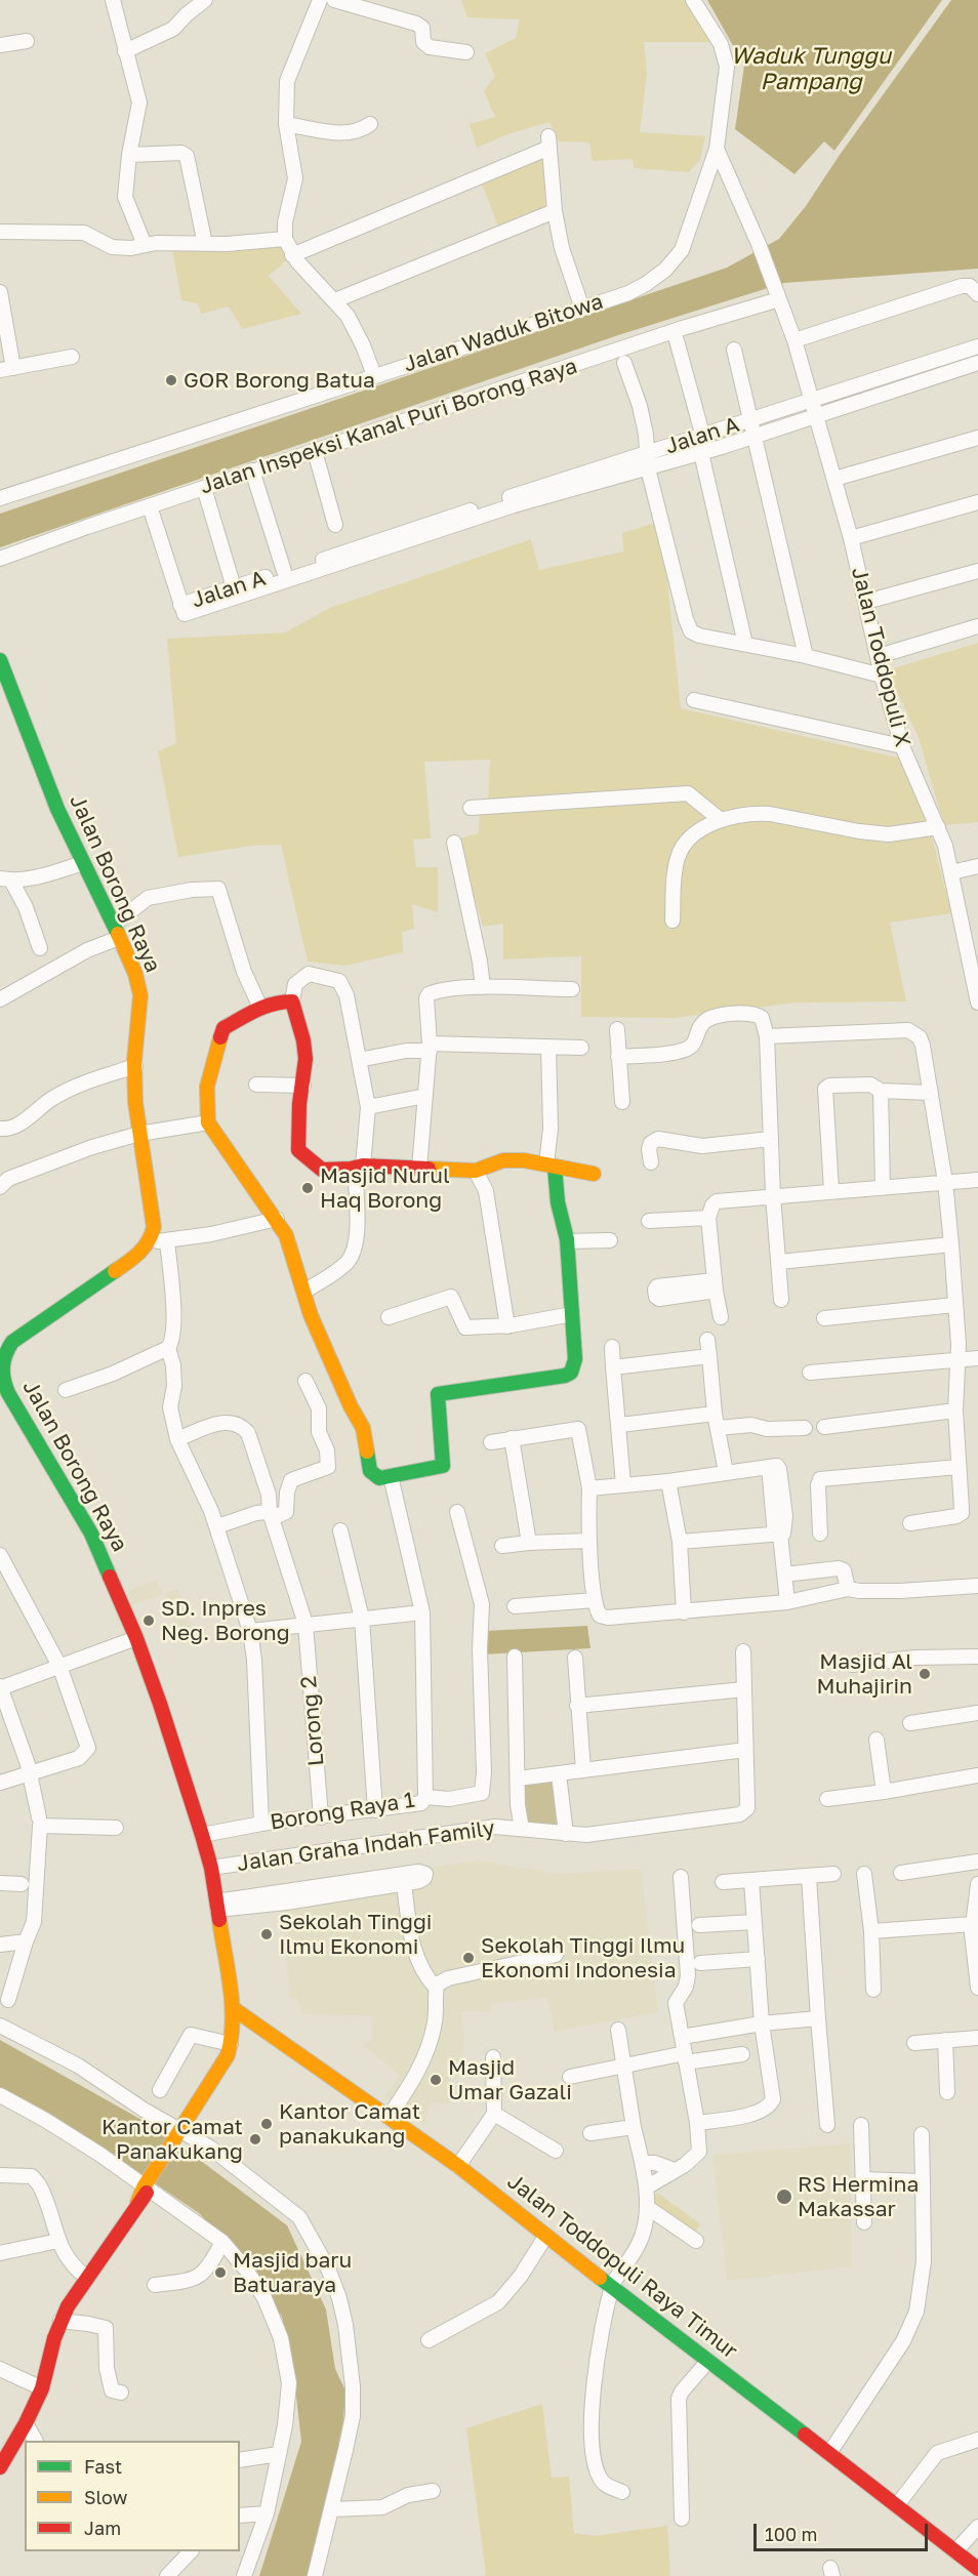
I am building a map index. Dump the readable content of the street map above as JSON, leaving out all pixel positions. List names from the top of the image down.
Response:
{
  "streets": {
    "main road": ["Jalan Borong Raya", "Jalan Toddopuli Raya Timur"],
    "street": [
      "Jalan Waduk Bitowa",
      "Jalan Inspeksi Kanal Puri Borong Raya",
      "Jalan A",
      "Jalan Toddopuli X",
      "Lorong 2",
      "Borong Raya 1",
      "Jalan Graha Indah Family"
    ]
  },
  "crossings": [
    ["Jalan Waduk Bitowa", "Jalan Toddopuli X"],
    ["Jalan Inspeksi Kanal Puri Borong Raya", "Jalan Toddopuli X"],
    ["Jalan A", "Jalan Toddopuli X"],
    ["Jalan Borong Raya", "Borong Raya 1"],
    ["Jalan Borong Raya", "Jalan Graha Indah Family"],
    ["Jalan Borong Raya", "Jalan Toddopuli Raya Timur"],
    ["Lorong 2", "Borong Raya 1"]
  ],
  "water": ["Waduk Tunggu Pampang"],
  "places": [
    "GOR Borong Batua",
    "Masjid Nurul Haq Borong",
    "SD. Inpres Neg. Borong",
    "Masjid Al Muhajirin",
    "Sekolah Tinggi Ilmu Ekonomi",
    "Sekolah Tinggi Ilmu Ekonomi Indonesia",
    "Masjid Umar Gazali",
    "Kantor Camat panakukang",
    "Kantor Camat Panakukang",
    "RS Hermina Makassar",
    "Masjid baru Batuaraya"
  ],
  "legend": ["Fast", "Slow", "Jam"],
  "scale_bar": "100 m"
}
